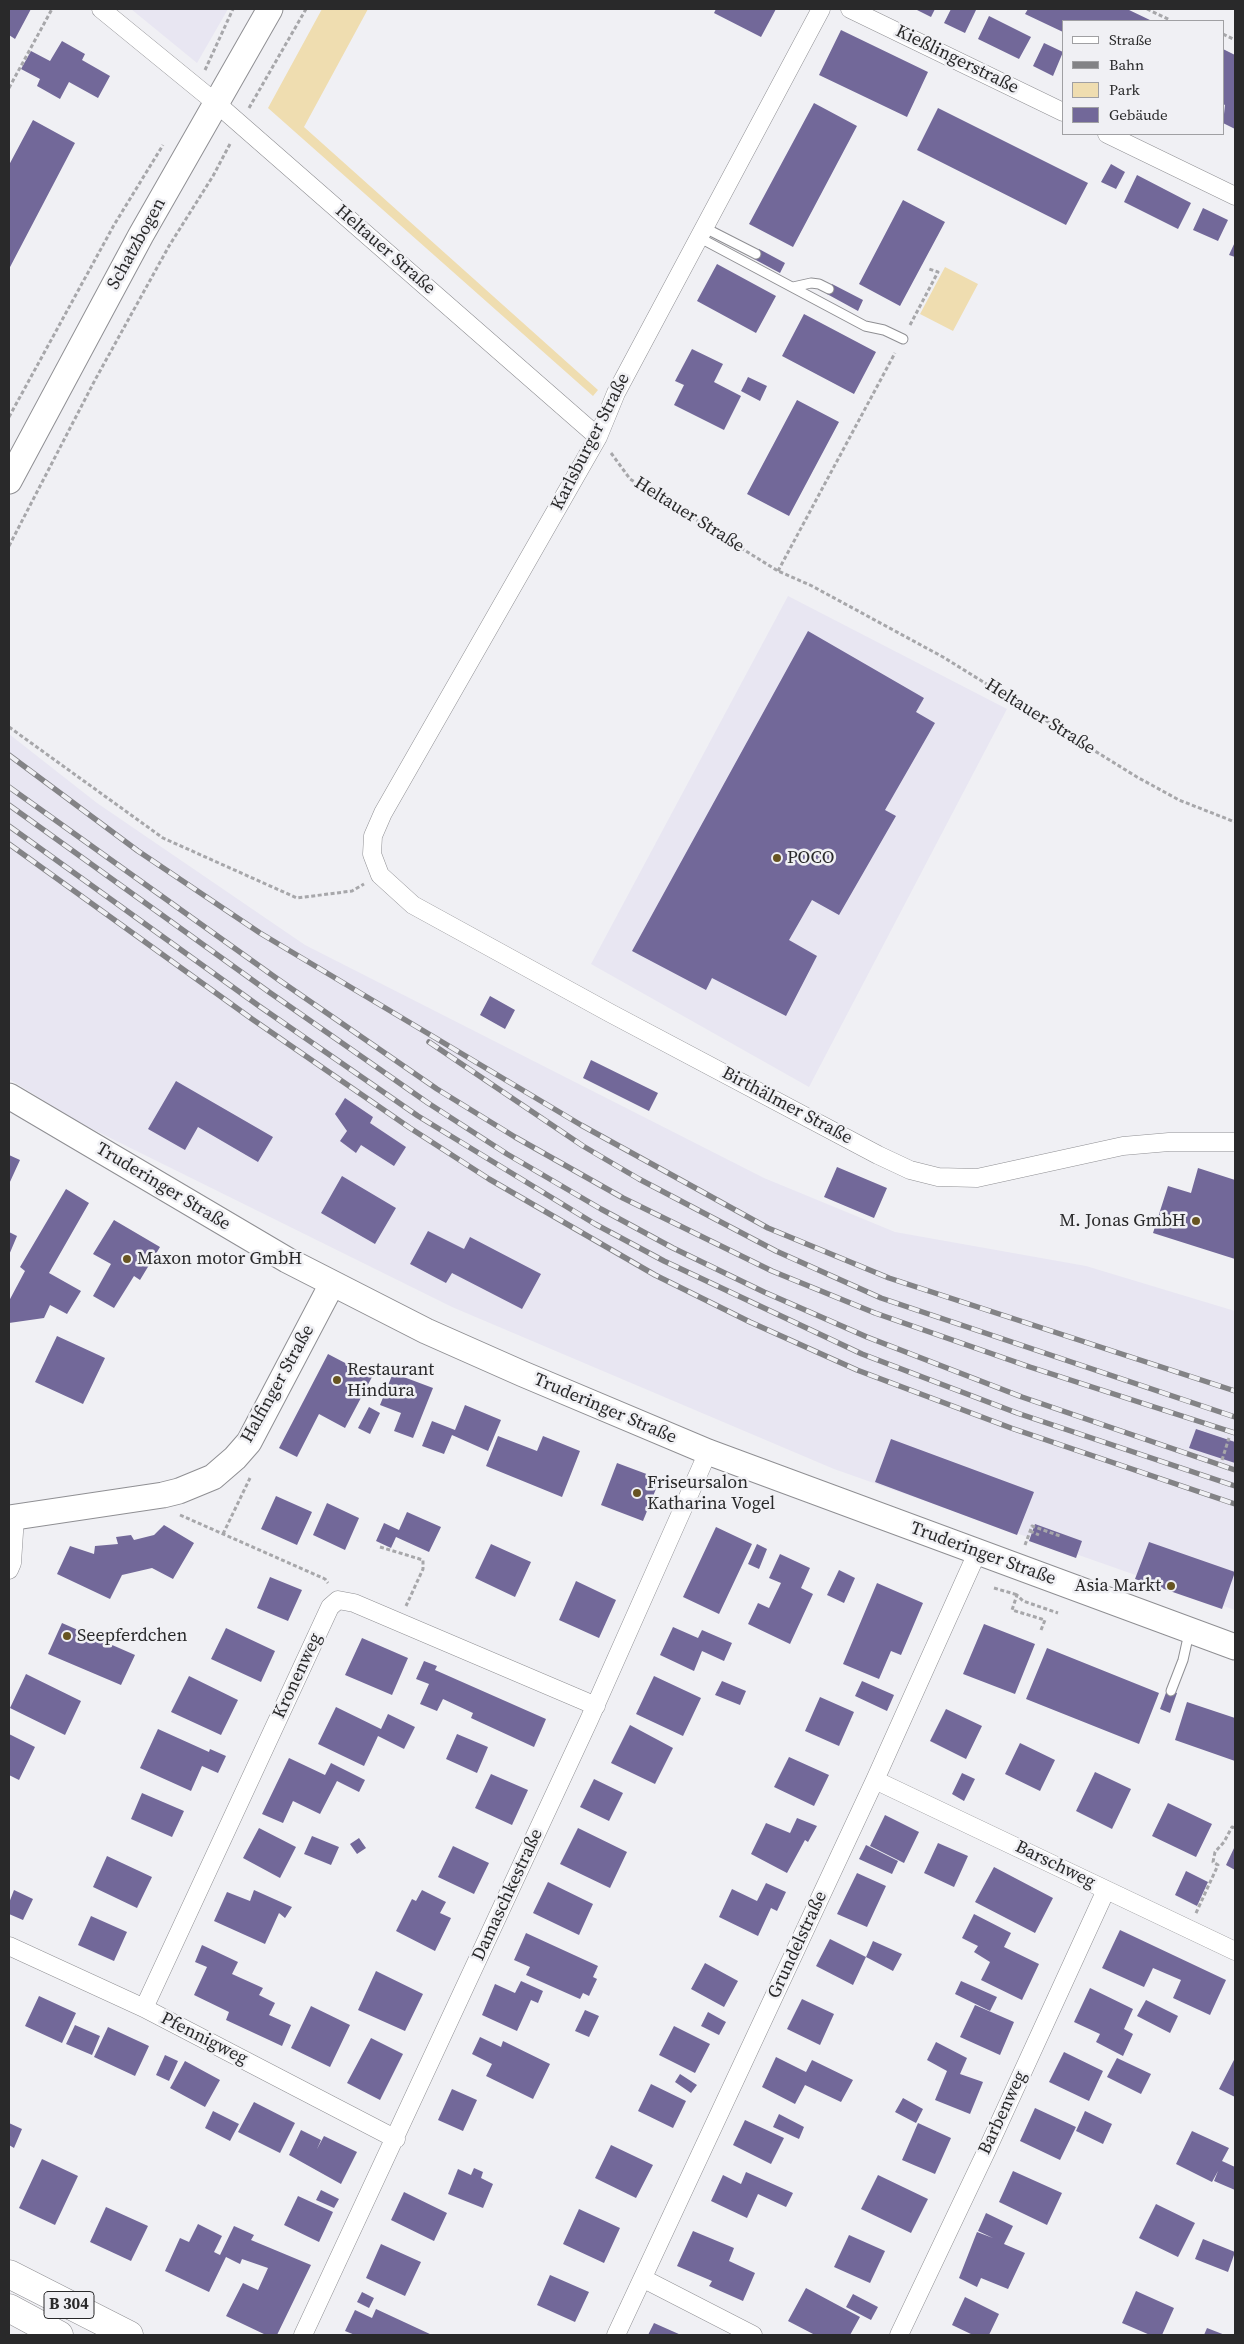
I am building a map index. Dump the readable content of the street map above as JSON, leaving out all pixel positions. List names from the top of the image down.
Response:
{
  "streets": {
    "main road": ["B 304"],
    "street": [
      "Kießlingerstraße",
      "Schatzbogen",
      "Heltauer Straße",
      "Karlsburger Straße",
      "Birthälmer Straße",
      "Truderinger Straße",
      "Halfinger Straße",
      "Kronenweg",
      "Barschweg",
      "Damaschkestraße",
      "Grundelstraße",
      "Pfennigweg",
      "Barbenweg"
    ]
  },
  "crossings": [
    ["Schatzbogen", "Heltauer Straße"],
    ["Heltauer Straße", "Karlsburger Straße"],
    ["Karlsburger Straße", "Birthälmer Straße"],
    ["Truderinger Straße", "Halfinger Straße"],
    ["Truderinger Straße", "Damaschkestraße"],
    ["Truderinger Straße", "Grundelstraße"],
    ["Kronenweg", "Damaschkestraße"],
    ["Kronenweg", "Pfennigweg"],
    ["Barschweg", "Grundelstraße"],
    ["Barschweg", "Barbenweg"],
    ["Damaschkestraße", "Pfennigweg"]
  ],
  "places": [
    "POCO",
    "M. Jonas GmbH",
    "Maxon motor GmbH",
    "Restaurant Hindura",
    "Friseursalon Katharina Vogel",
    "Asia Markt",
    "Seepferdchen"
  ],
  "legend": [
    "Straße",
    "Bahn",
    "Park",
    "Gebäude"
  ]
}
